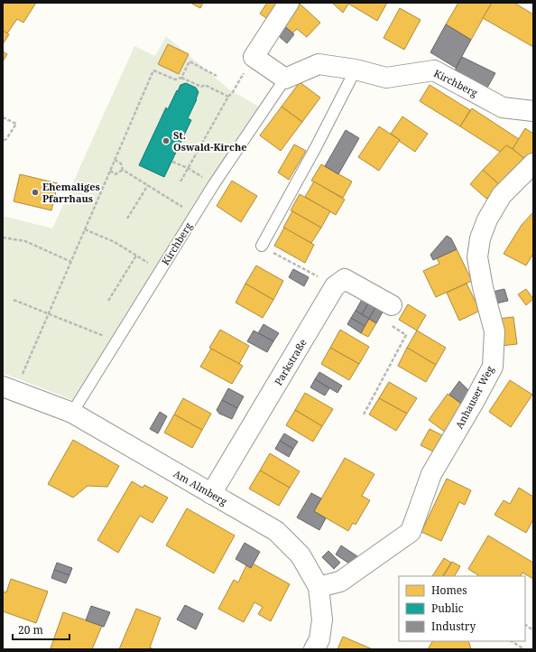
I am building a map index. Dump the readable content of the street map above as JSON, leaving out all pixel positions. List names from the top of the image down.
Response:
{
  "streets": {
    "street": [
      "Kirchberg",
      "Parkstraße",
      "Anhauser Weg",
      "Am Almberg"
    ]
  },
  "crossings": [
    ["Kirchberg", "Am Almberg"],
    ["Parkstraße", "Am Almberg"],
    ["Anhauser Weg", "Am Almberg"]
  ],
  "places": ["St. Oswald-Kirche", "Ehemaliges Pfarrhaus"],
  "legend": ["Homes", "Public", "Industry"],
  "scale_bar": "20 m"
}
